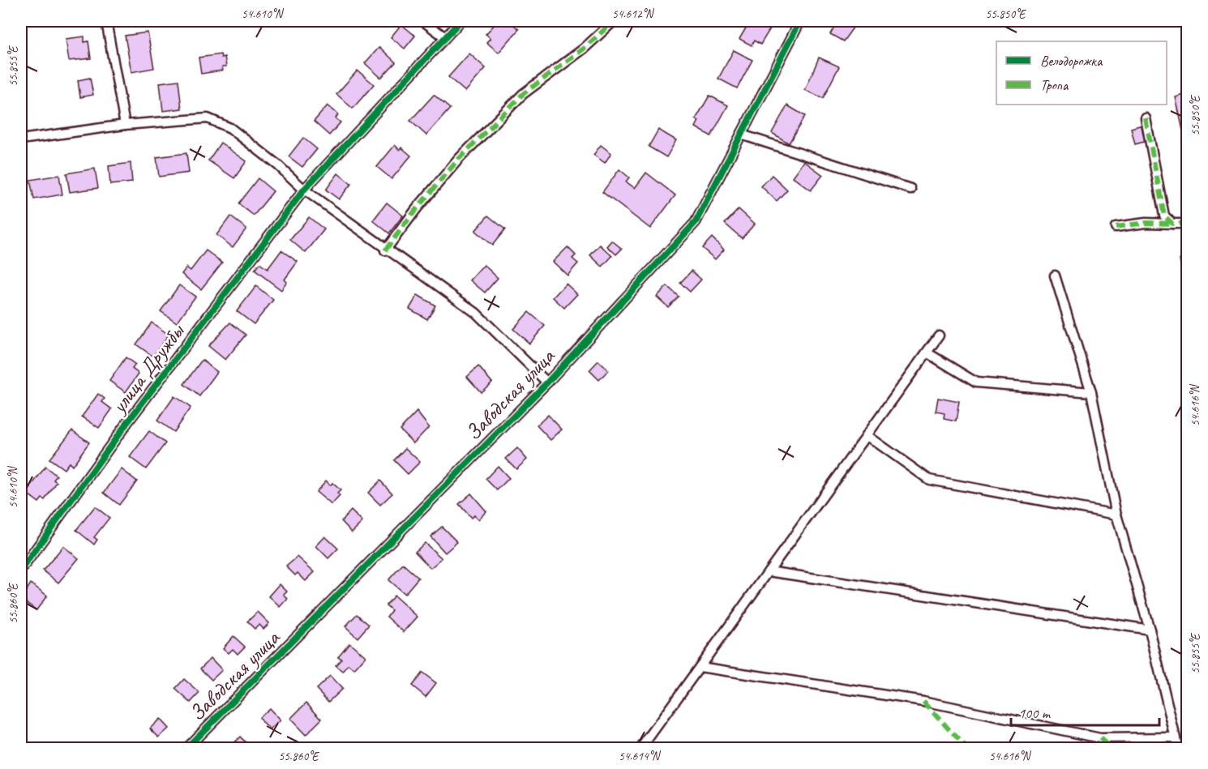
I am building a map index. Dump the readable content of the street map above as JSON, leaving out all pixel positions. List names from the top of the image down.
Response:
{
  "streets": {
    "street": ["улица Дружбы", "Заводская улица"]
  },
  "legend": ["Велодорожка", "Тропа"],
  "scale_bar": "100 m",
  "coordinates": [
    "54.610°N",
    "54.612°N",
    "55.850°E",
    "55.855°E",
    "54.616°N",
    "55.860°E",
    "54.614°N"
  ]
}
